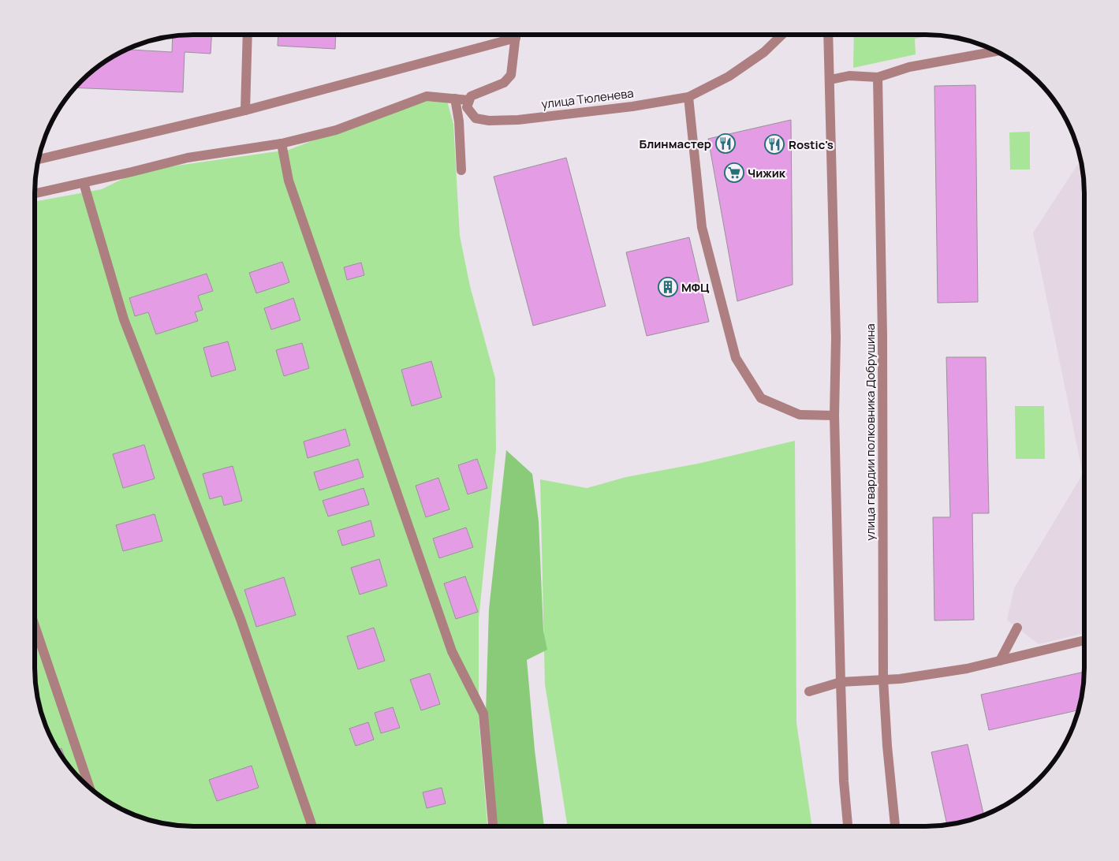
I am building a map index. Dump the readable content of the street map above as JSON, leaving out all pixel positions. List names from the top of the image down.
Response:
{
  "streets": {
    "street": ["улица Тюленева", "улица гвардии полковника Добрушина"]
  },
  "places": {
    "restaurant": ["Блинмастер", "Rostic's"],
    "supermarket": ["Чижик"],
    "building": ["МФЦ"]
  }
}
